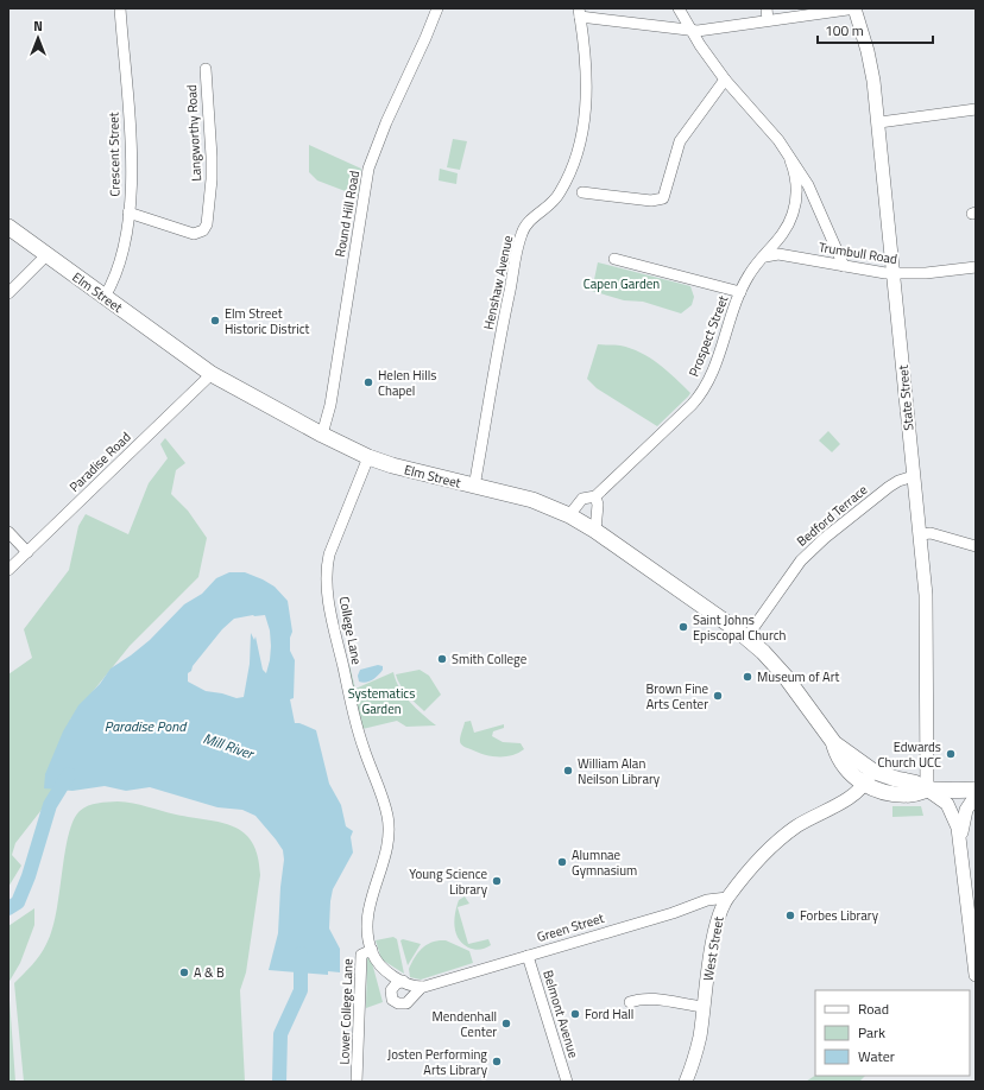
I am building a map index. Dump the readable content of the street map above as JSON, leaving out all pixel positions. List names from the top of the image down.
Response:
{
  "streets": {
    "highway": ["Elm Street"],
    "main road": ["State Street", "West Street"],
    "street": [
      "Langworthy Road",
      "Crescent Street",
      "Round Hill Road",
      "Trumbull Road",
      "Henshaw Avenue",
      "Prospect Street",
      "Paradise Road",
      "Bedford Terrace",
      "College Lane",
      "Green Street",
      "Lower College Lane",
      "Belmont Avenue"
    ]
  },
  "crossings": [
    ["Langworthy Road", "Crescent Street"],
    ["Crescent Street", "Elm Street"],
    ["Round Hill Road", "Elm Street"],
    ["Trumbull Road", "Prospect Street"],
    ["Trumbull Road", "State Street"],
    ["Henshaw Avenue", "Elm Street"],
    ["Elm Street", "Prospect Street"],
    ["Elm Street", "Paradise Road"],
    ["Elm Street", "Bedford Terrace"],
    ["Elm Street", "College Lane"],
    ["Elm Street", "West Street"],
    ["State Street", "Bedford Terrace"],
    ["College Lane", "Lower College Lane"],
    ["Green Street", "West Street"],
    ["Green Street", "Belmont Avenue"]
  ],
  "water": ["Paradise Pond", "Mill River"],
  "parks": ["Capen Garden", "Systematics Garden"],
  "places": [
    "Elm Street Historic District",
    "Helen Hills Chapel",
    "Saint Johns Episcopal Church",
    "Smith College",
    "Museum of Art",
    "Brown Fine Arts Center",
    "Edwards Church UCC",
    "William Alan Neilson Library",
    "Alumnae Gymnasium",
    "Young Science Library",
    "Forbes Library",
    "A & B",
    "Ford Hall",
    "Mendenhall Center",
    "Josten Performing Arts Library"
  ],
  "legend": ["Road", "Park", "Water"],
  "scale_bar": "100 m",
  "north": "top"
}
